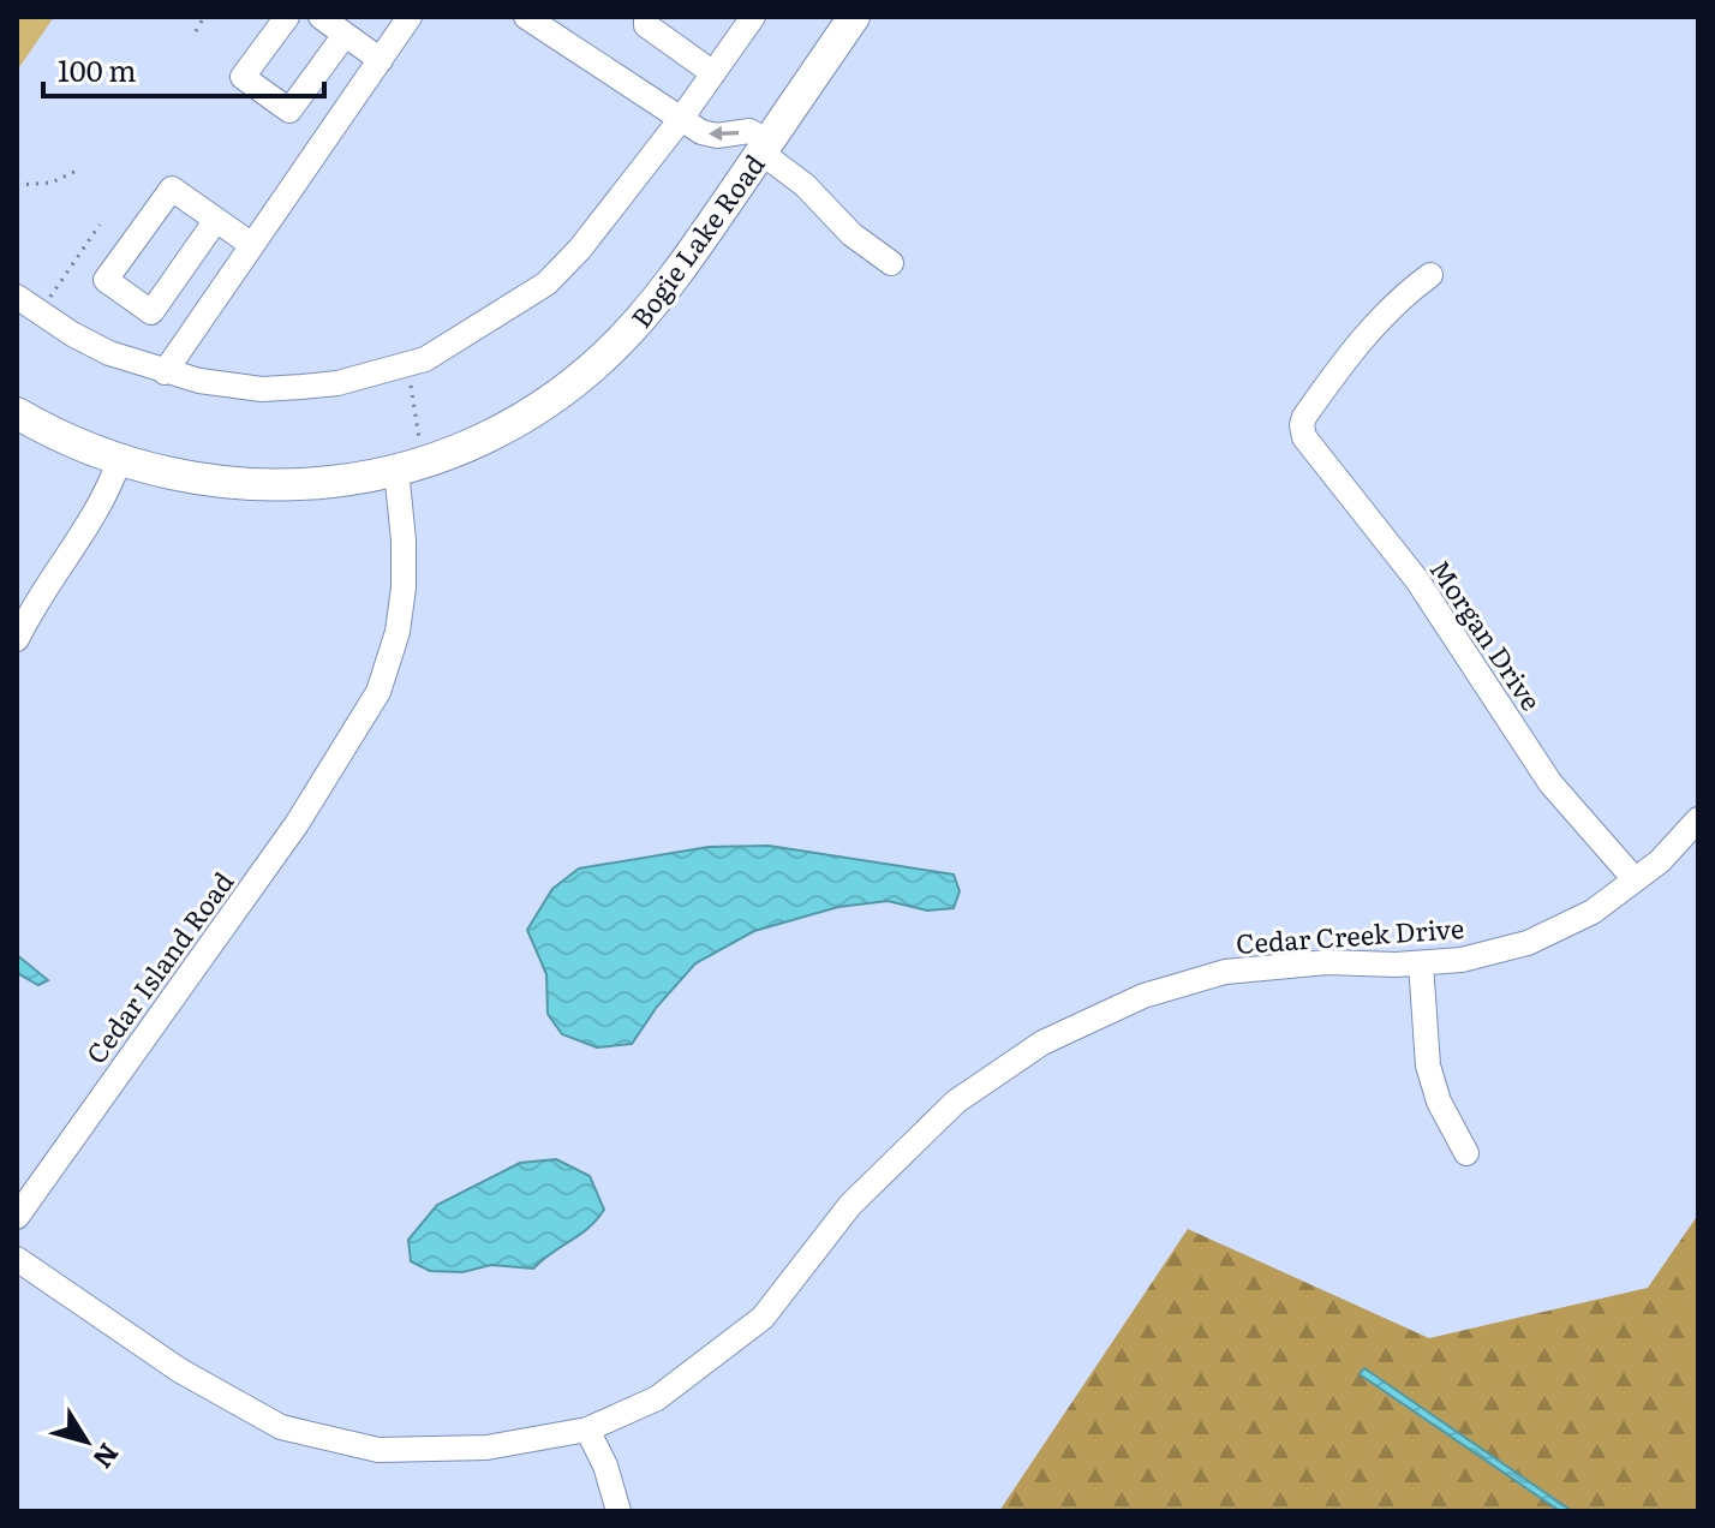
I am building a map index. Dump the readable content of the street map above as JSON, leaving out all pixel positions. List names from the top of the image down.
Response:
{
  "streets": {
    "main road": ["Bogie Lake Road"],
    "street": ["Morgan Drive", "Cedar Creek Drive", "Cedar Island Road"]
  },
  "crossings": [
    ["Bogie Lake Road", "Cedar Island Road"],
    ["Morgan Drive", "Cedar Creek Drive"]
  ],
  "scale_bar": "100 m",
  "north": "bottom right"
}
